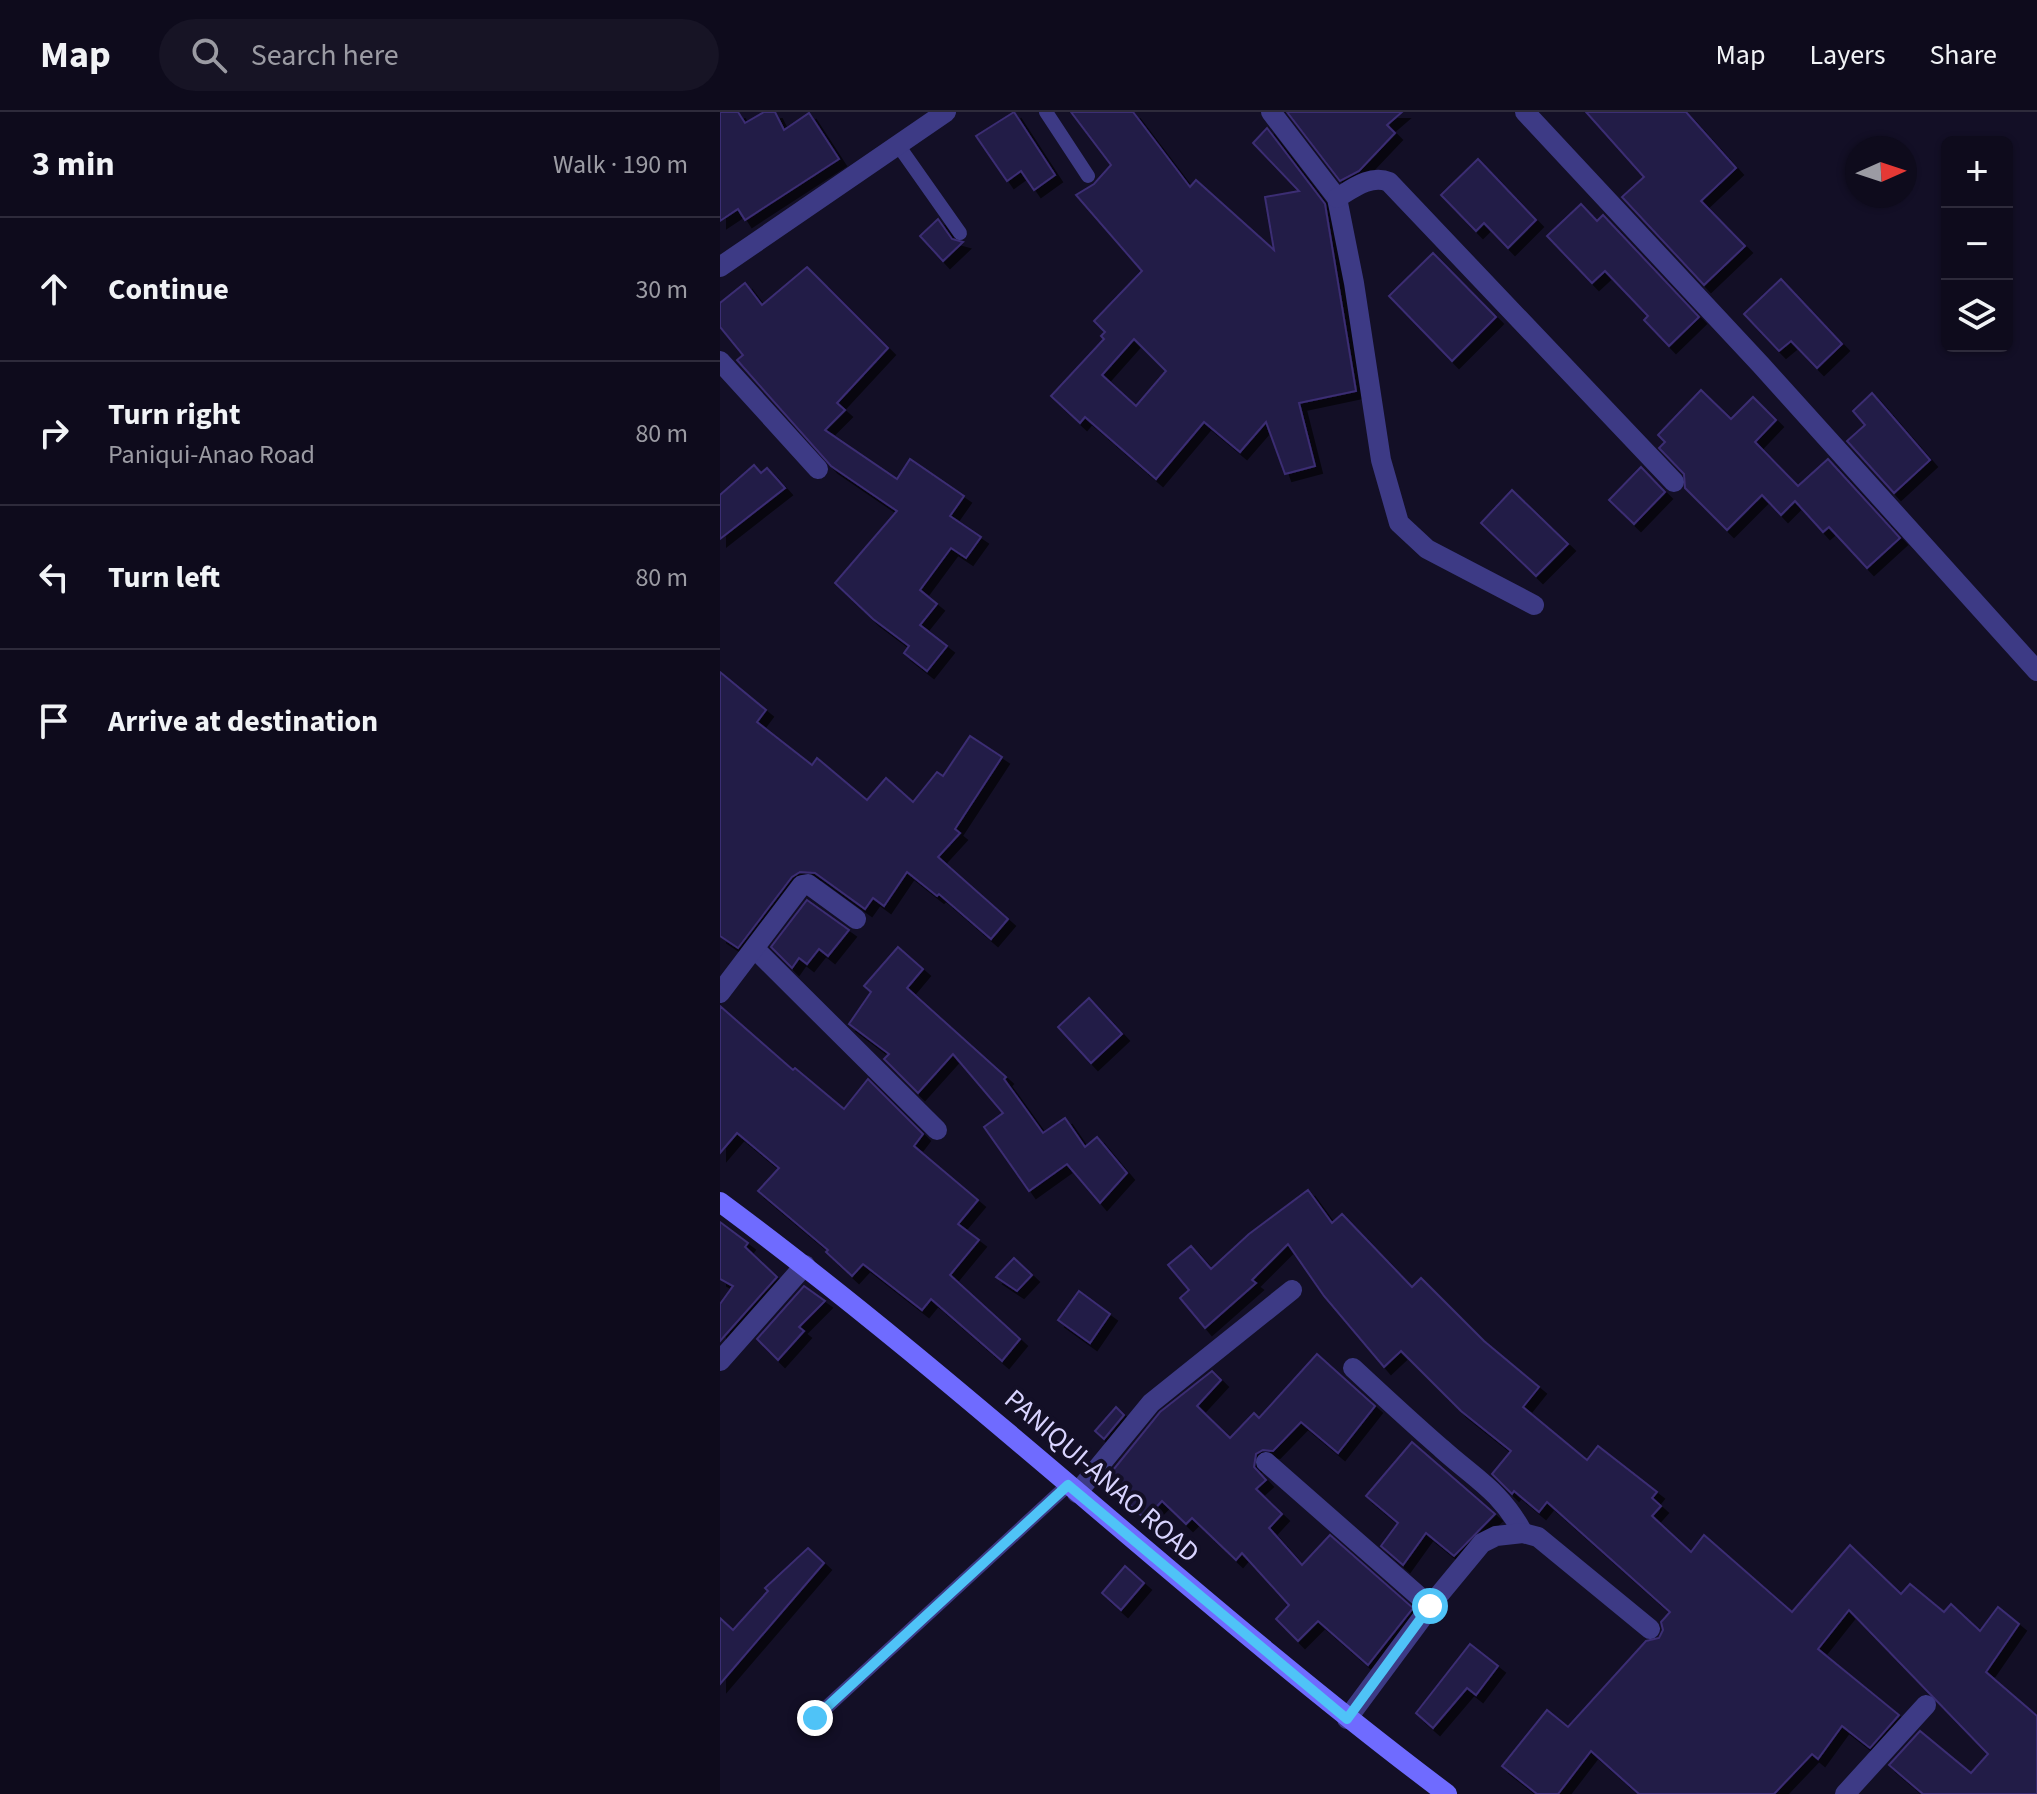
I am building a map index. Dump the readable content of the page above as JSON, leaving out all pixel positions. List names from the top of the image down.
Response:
{
  "streets": {
    "main road": ["PANIQUI-ANAO ROAD"]
  },
  "north": "right",
  "page": {
    "header": "Map",
    "search": "Search here",
    "nav": ["Map", "Layers", "Share"],
    "heading": ["3 min", "Walk · 190 m"],
    "map_buttons": ["+", "−"],
    "list": [
      ["Continue", "30 m"],
      ["Turn right", "Paniqui-Anao Road", "80 m"],
      ["Turn left", "80 m"],
      "Arrive at destination"
    ]
  }
}
